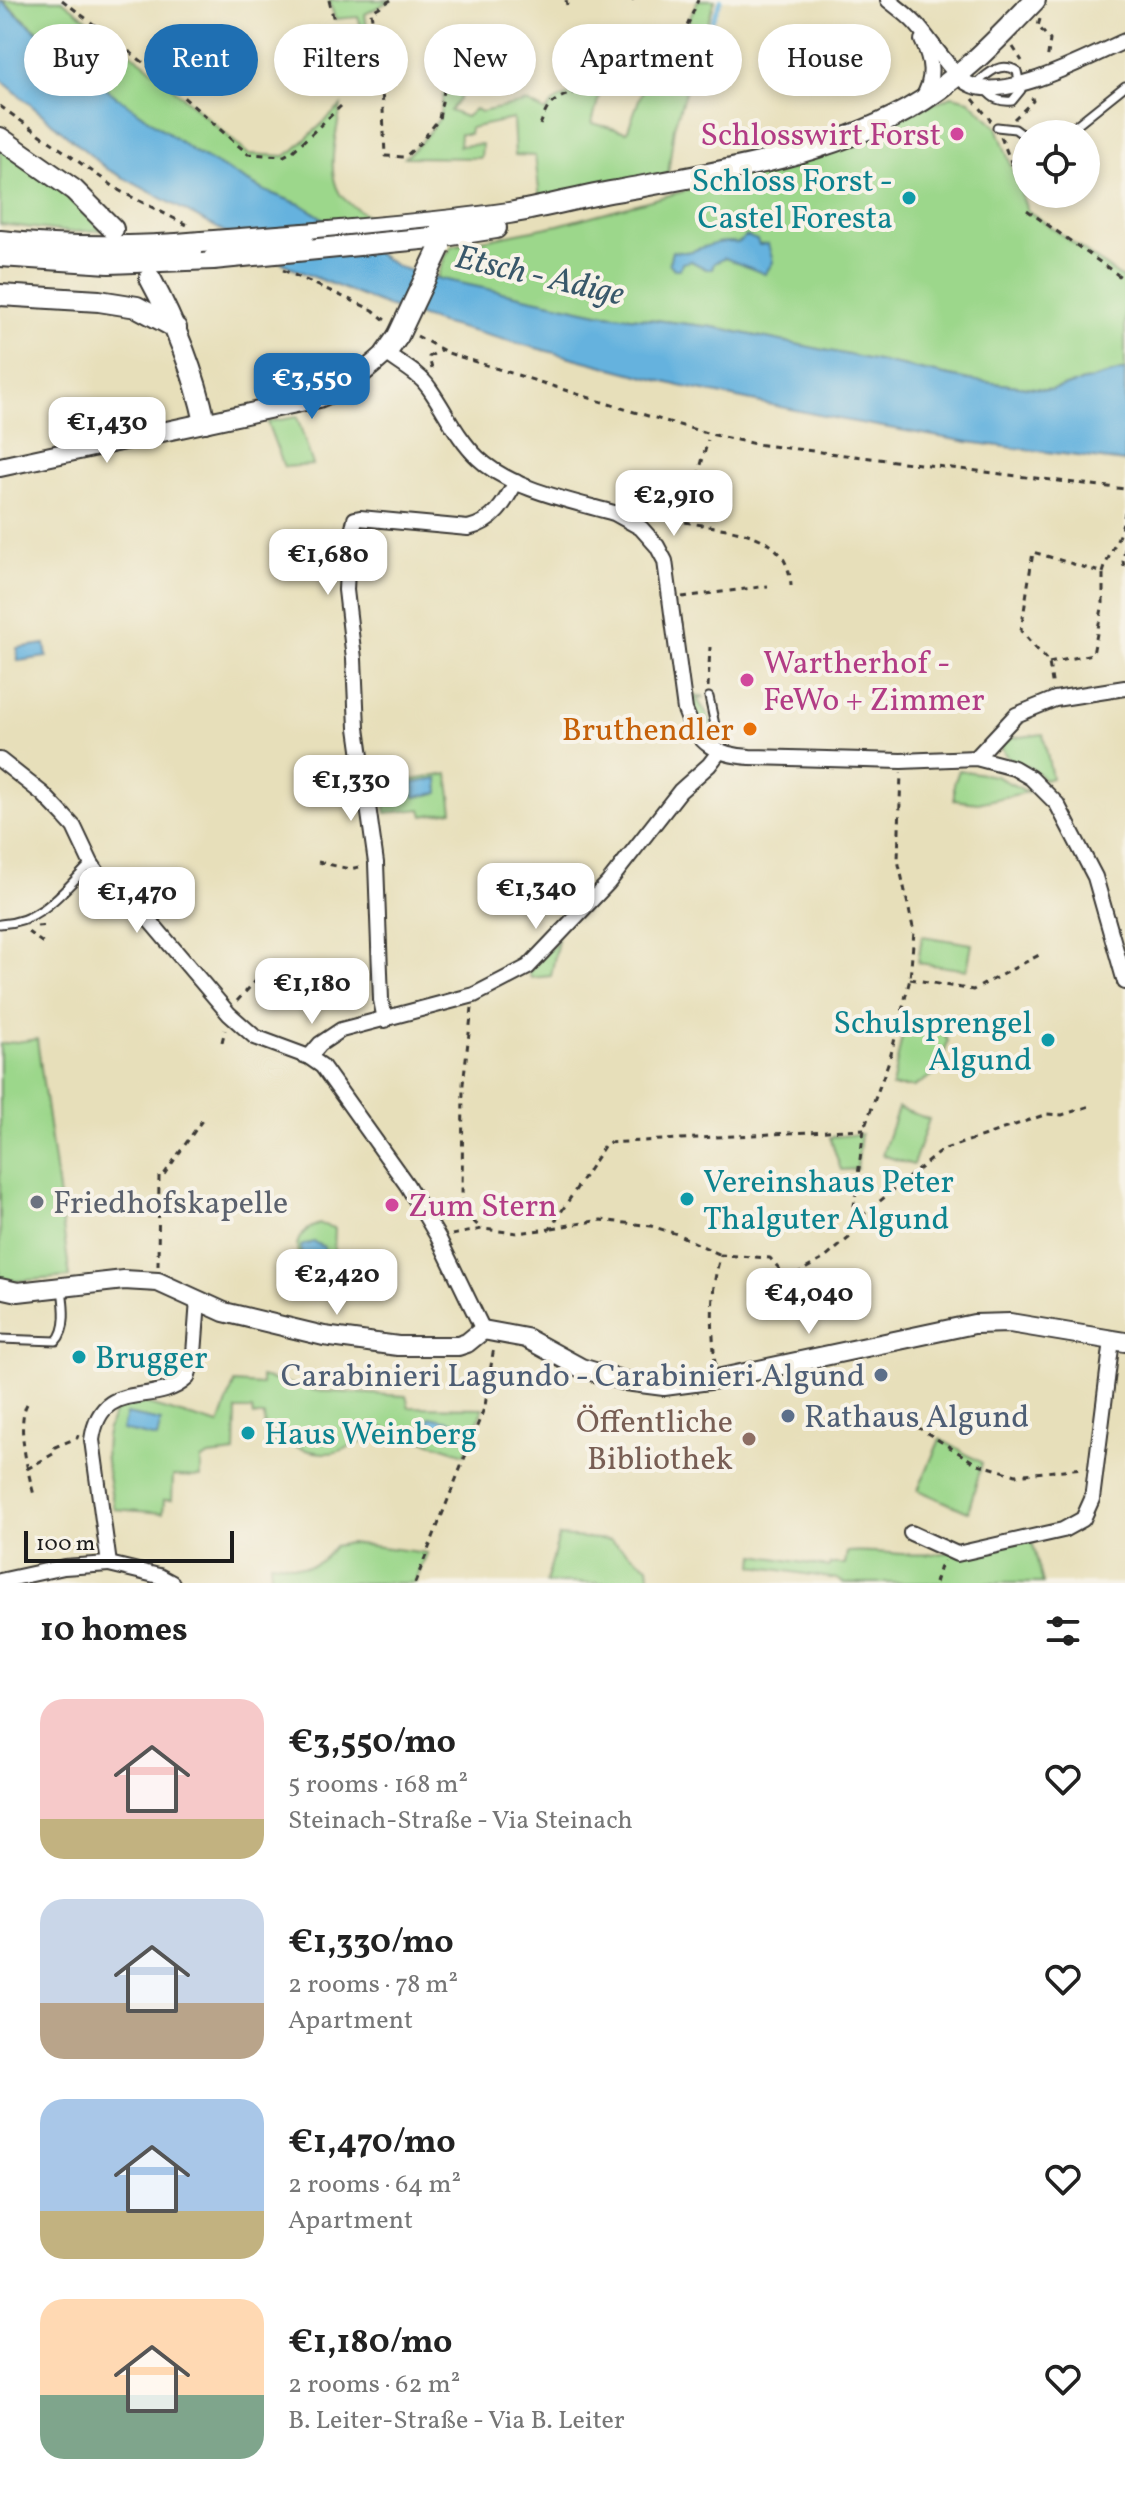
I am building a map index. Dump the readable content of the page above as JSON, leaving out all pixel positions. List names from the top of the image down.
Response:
{
  "water": ["Etsch - Adige"],
  "places": [
    "Schlosswirt Forst",
    "Schloss Forst - Castel Foresta",
    "Wartherhof - FeWo + Zimmer",
    "Bruthendler",
    "Schulsprengel Algund",
    "Vereinshaus Peter Thalguter Algund",
    "Friedhofskapelle",
    "Zum Stern",
    "Brugger",
    "Carabinieri Lagundo - Carabinieri Algund",
    "Rathaus Algund",
    "Haus Weinberg",
    "Öffentliche Bibliothek"
  ],
  "scale_bar": "100 m",
  "page": {
    "chip": [
      "Buy",
      "Rent",
      "Filters",
      "New",
      "Apartment",
      "House"
    ],
    "price": [
      "€3,550",
      "€1,430",
      "€2,910",
      "€1,680",
      "€1,330",
      "€1,340",
      "€1,470",
      "€1,180",
      "€2,420",
      "€4,040"
    ],
    "scale": "100 m",
    "heading": "10 homes",
    "list": [
      {
        "name": "€3,550/mo",
        "note": "5 rooms · 168 m² · Steinach-Straße - Via Steinach"
      },
      {
        "name": "€1,330/mo",
        "note": "2 rooms · 78 m² · Apartment"
      },
      {
        "name": "€1,470/mo",
        "note": "2 rooms · 64 m² · Apartment"
      },
      {
        "name": "€1,180/mo",
        "note": "2 rooms · 62 m² · B. Leiter-Straße - Via B. Leiter"
      }
    ]
  }
}
